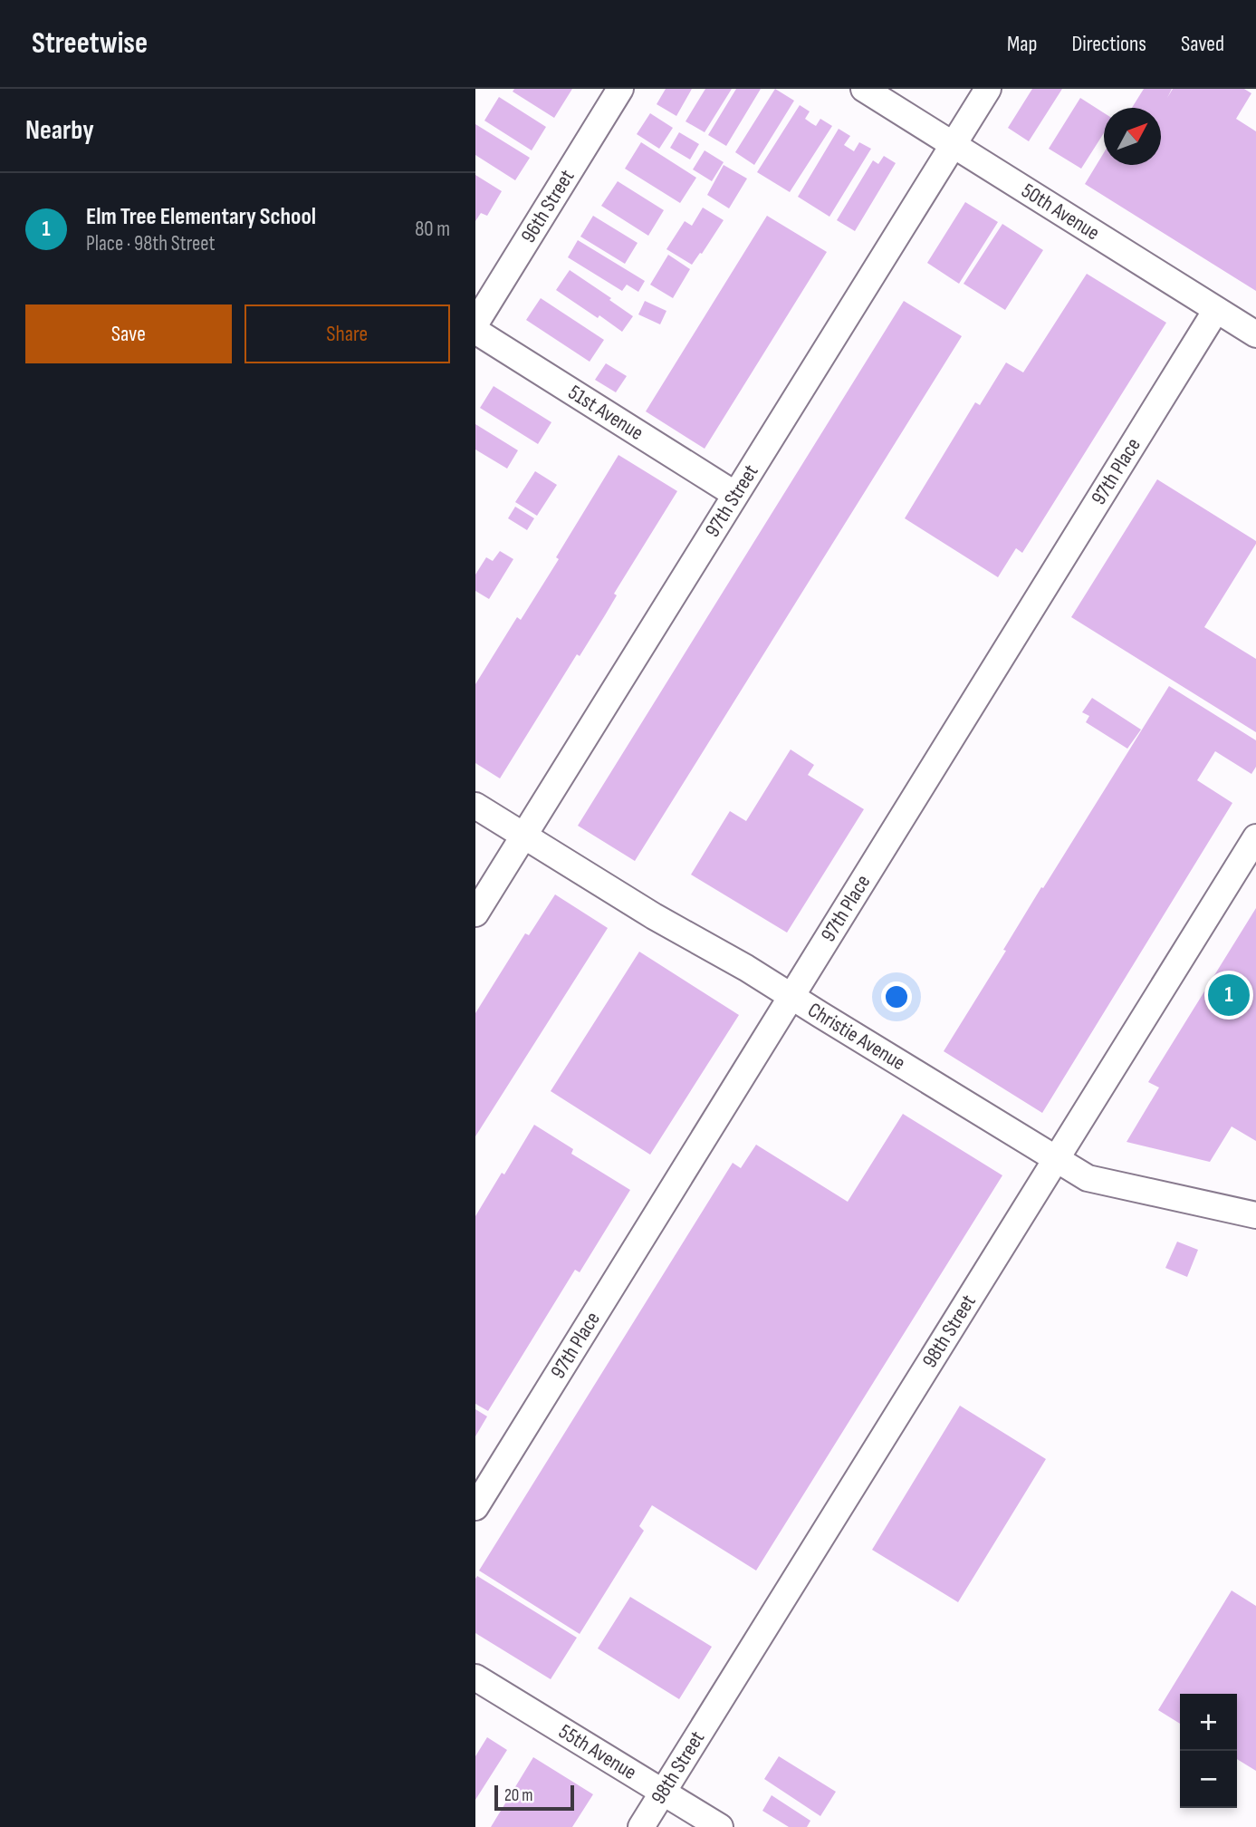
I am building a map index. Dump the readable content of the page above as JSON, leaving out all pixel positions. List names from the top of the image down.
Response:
{
  "streets": {
    "street": [
      "96th Street",
      "50th Avenue",
      "51st Avenue",
      "97th Place",
      "97th Street",
      "Christie Avenue",
      "98th Street",
      "55th Avenue"
    ]
  },
  "crossings": [
    ["50th Avenue", "97th Place"],
    ["50th Avenue", "97th Street"],
    ["51st Avenue", "97th Street"],
    ["97th Place", "Christie Avenue"],
    ["97th Street", "Christie Avenue"],
    ["Christie Avenue", "98th Street"],
    ["98th Street", "55th Avenue"]
  ],
  "scale_bar": "20 m",
  "north": "top right",
  "page": {
    "header": "Streetwise",
    "nav": ["Map", "Directions", "Saved"],
    "heading": "Nearby",
    "list": [
      {
        "mark": "1",
        "name": "Elm Tree Elementary School",
        "note": "Place · 98th Street",
        "value": "80 m"
      }
    ],
    "buttons": ["Save", "Share"],
    "pins": "1",
    "map_buttons": ["+", "−"],
    "scale": "20 m"
  }
}
